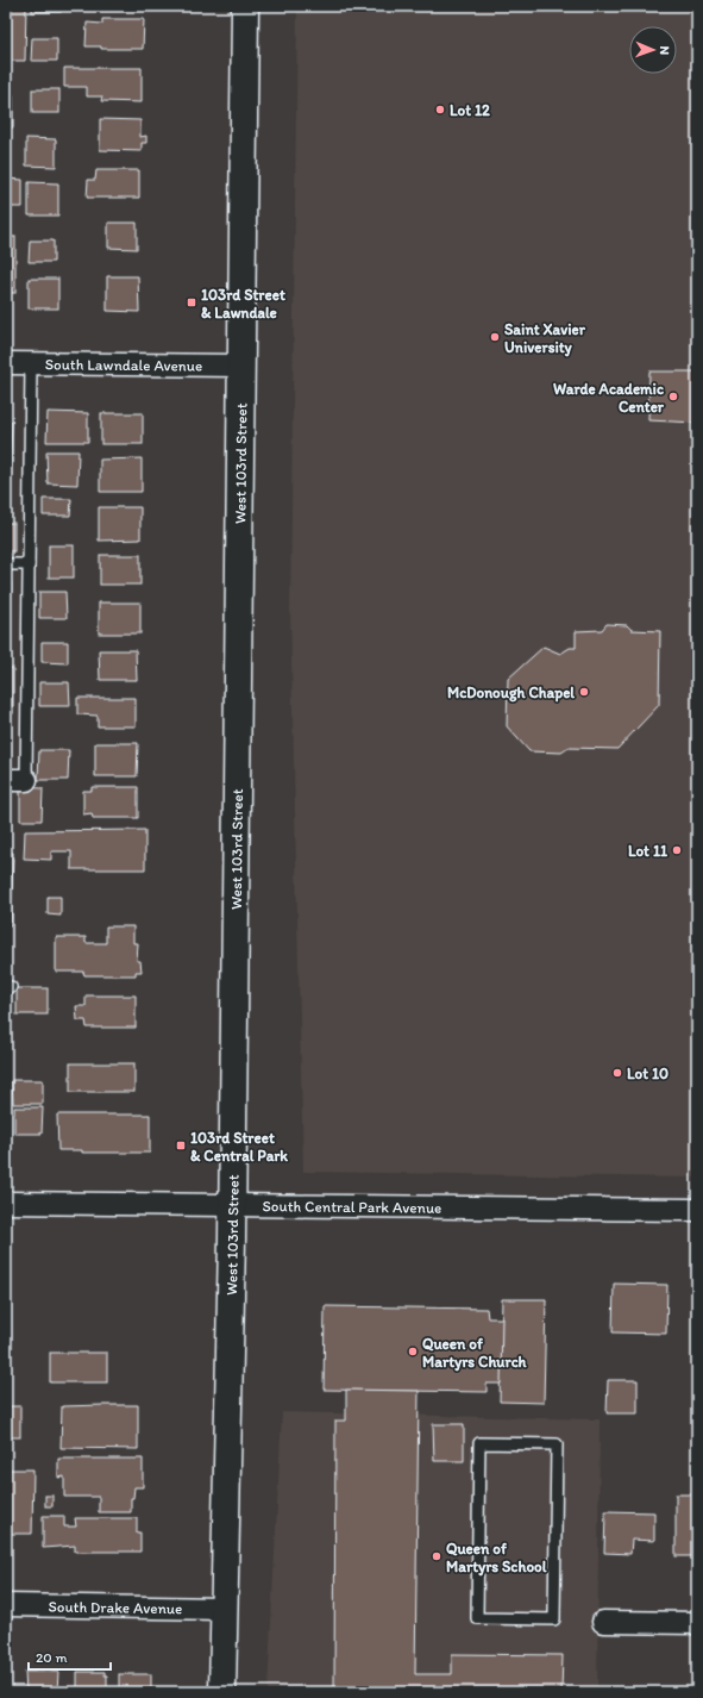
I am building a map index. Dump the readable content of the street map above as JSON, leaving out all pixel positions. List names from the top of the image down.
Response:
{
  "streets": {
    "main road": ["West 103rd Street"],
    "street": ["South Lawndale Avenue", "South Central Park Avenue", "South Drake Avenue"]
  },
  "crossings": [
    ["South Lawndale Avenue", "West 103rd Street"],
    ["West 103rd Street", "South Central Park Avenue"],
    ["West 103rd Street", "South Drake Avenue"]
  ],
  "places": {
    "other": [
      "Lot 12",
      "Saint Xavier University",
      "Warde Academic Center",
      "McDonough Chapel",
      "Lot 11",
      "Lot 10",
      "Queen of Martyrs Church",
      "Queen of Martyrs School"
    ],
    "transit": ["103rd Street & Lawndale", "103rd Street & Central Park"]
  },
  "scale_bar": "20 m",
  "north": "right"
}
